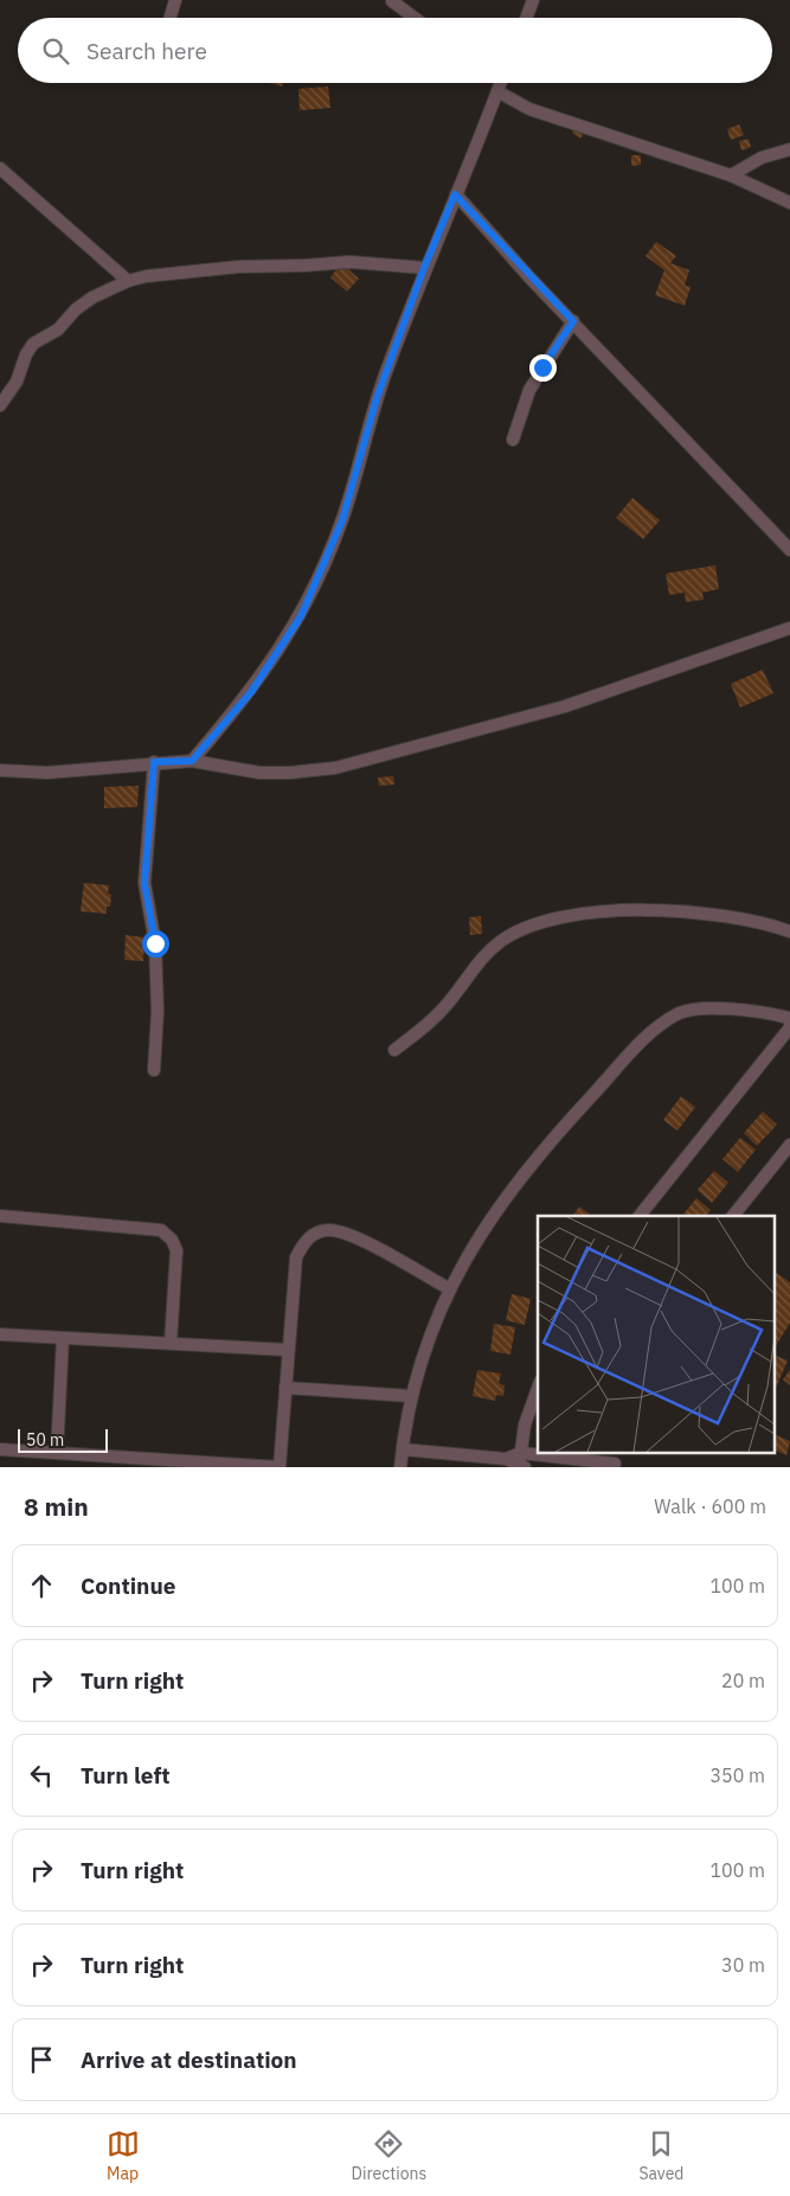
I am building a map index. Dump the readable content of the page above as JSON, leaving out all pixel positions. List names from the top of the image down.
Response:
{
  "scale_bar": "50 m",
  "page": {
    "search": "Search here",
    "scale": "50 m",
    "heading": ["8 min", "Walk · 600 m"],
    "list": [
      ["Continue", "100 m"],
      ["Turn right", "20 m"],
      ["Turn left", "350 m"],
      ["Turn right", "100 m"],
      ["Turn right", "30 m"],
      "Arrive at destination"
    ],
    "nav": ["Map", "Directions", "Saved"]
  }
}
